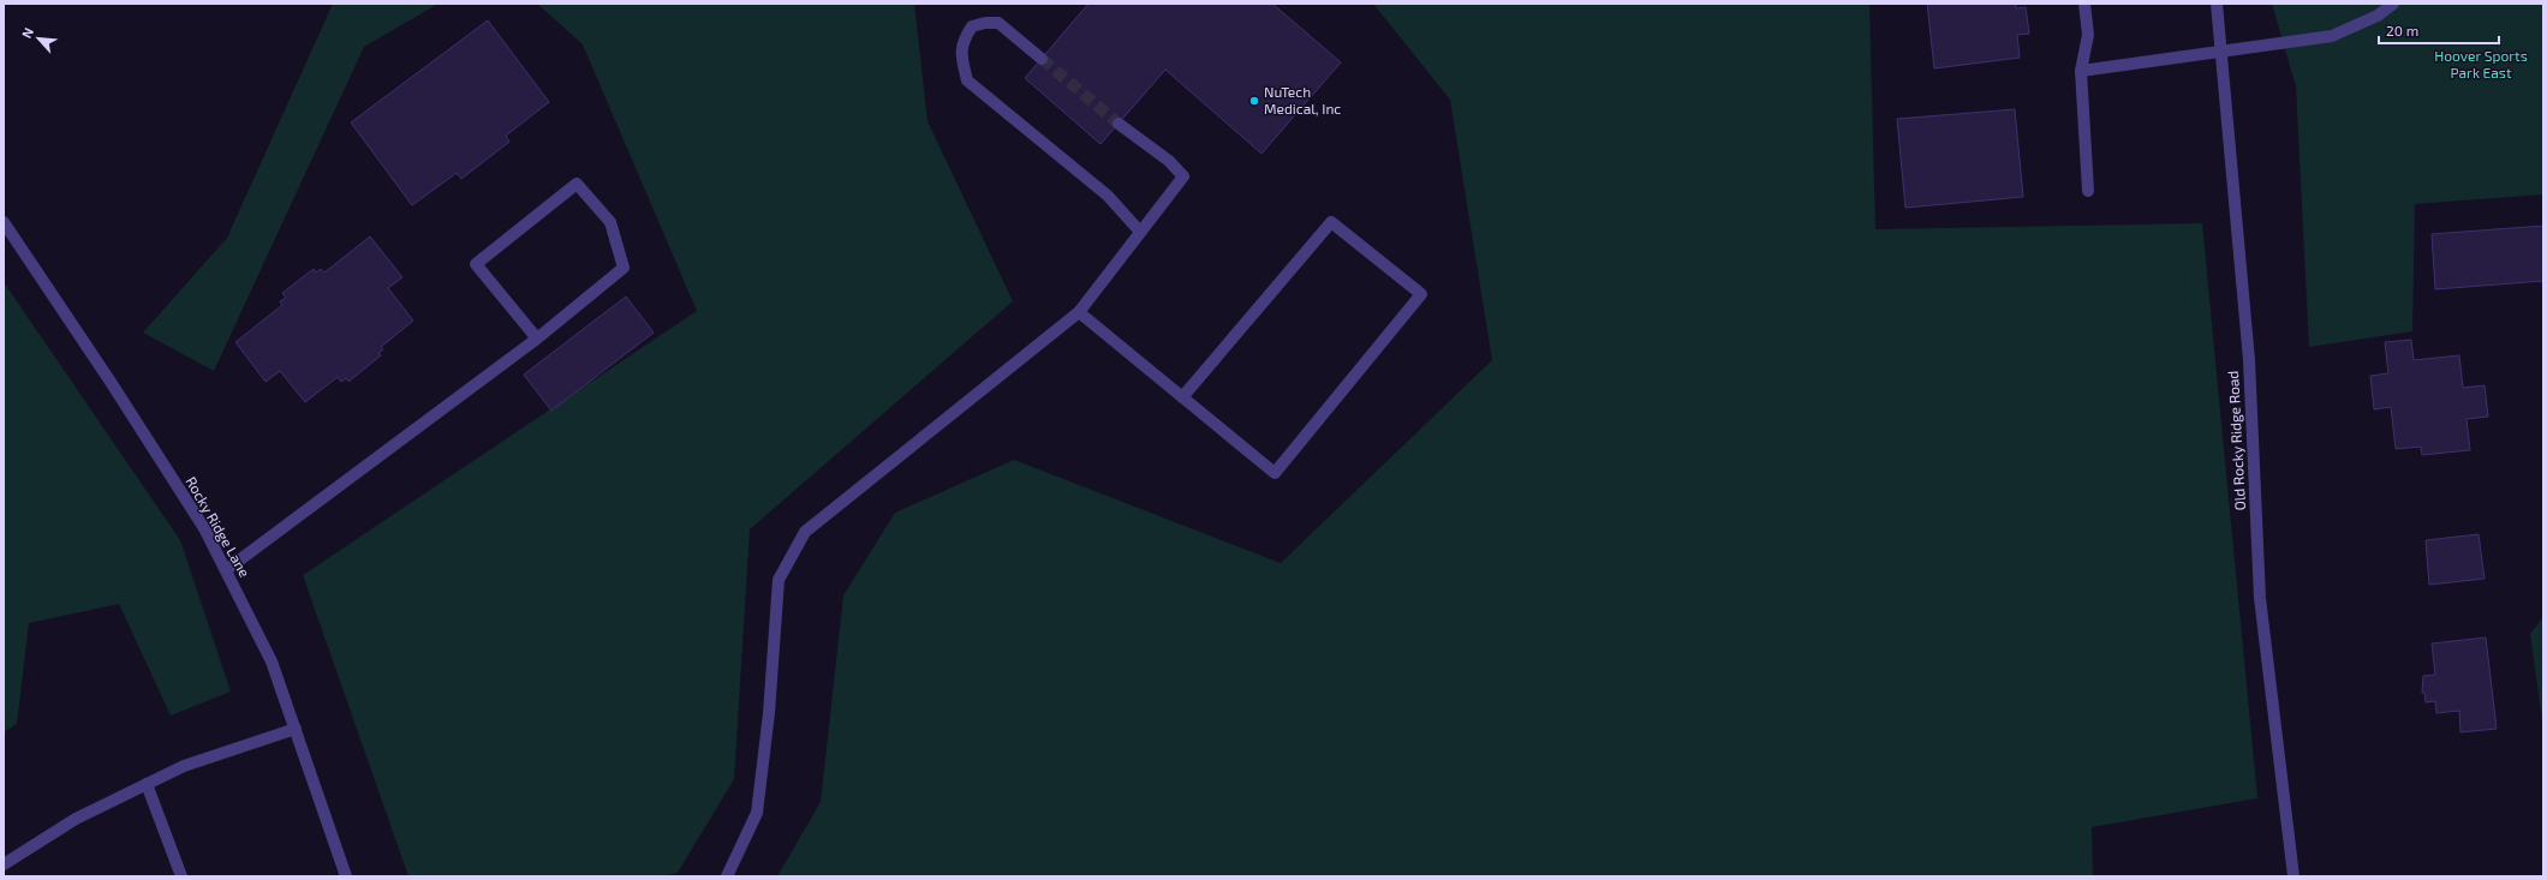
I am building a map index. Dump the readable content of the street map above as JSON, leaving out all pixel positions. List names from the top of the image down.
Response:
{
  "streets": {
    "street": ["Old Rocky Ridge Road", "Rocky Ridge Lane"]
  },
  "parks": ["Hoover Sports Park East"],
  "places": ["NuTech Medical, Inc"],
  "scale_bar": "20 m",
  "north": "top left"
}
